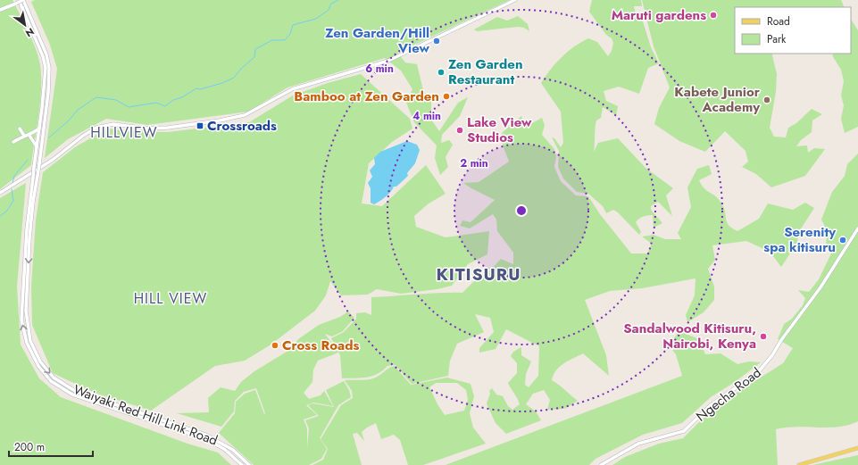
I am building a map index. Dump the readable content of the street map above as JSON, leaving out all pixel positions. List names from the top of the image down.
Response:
{
  "streets": {
    "main road": ["Ngecha Road", "Waiyaki Red Hill Link Road"]
  },
  "districts": ["HILLVIEW", "KITISURU", "HILL VIEW"],
  "places": {
    "other": [
      "Maruti gardens",
      "Zen Garden/Hill View",
      "Zen Garden Restaurant",
      "Bamboo at Zen Garden",
      "Kabete Junior Academy",
      "Lake View Studios",
      "Serenity spa kitisuru",
      "Sandalwood Kitisuru, Nairobi, Kenya",
      "Cross Roads"
    ],
    "transit": ["Crossroads"]
  },
  "legend": ["Road", "Park"],
  "scale_bar": "200 m",
  "north": "bottom right",
  "rings": ["6 min", "4 min", "2 min"]
}
